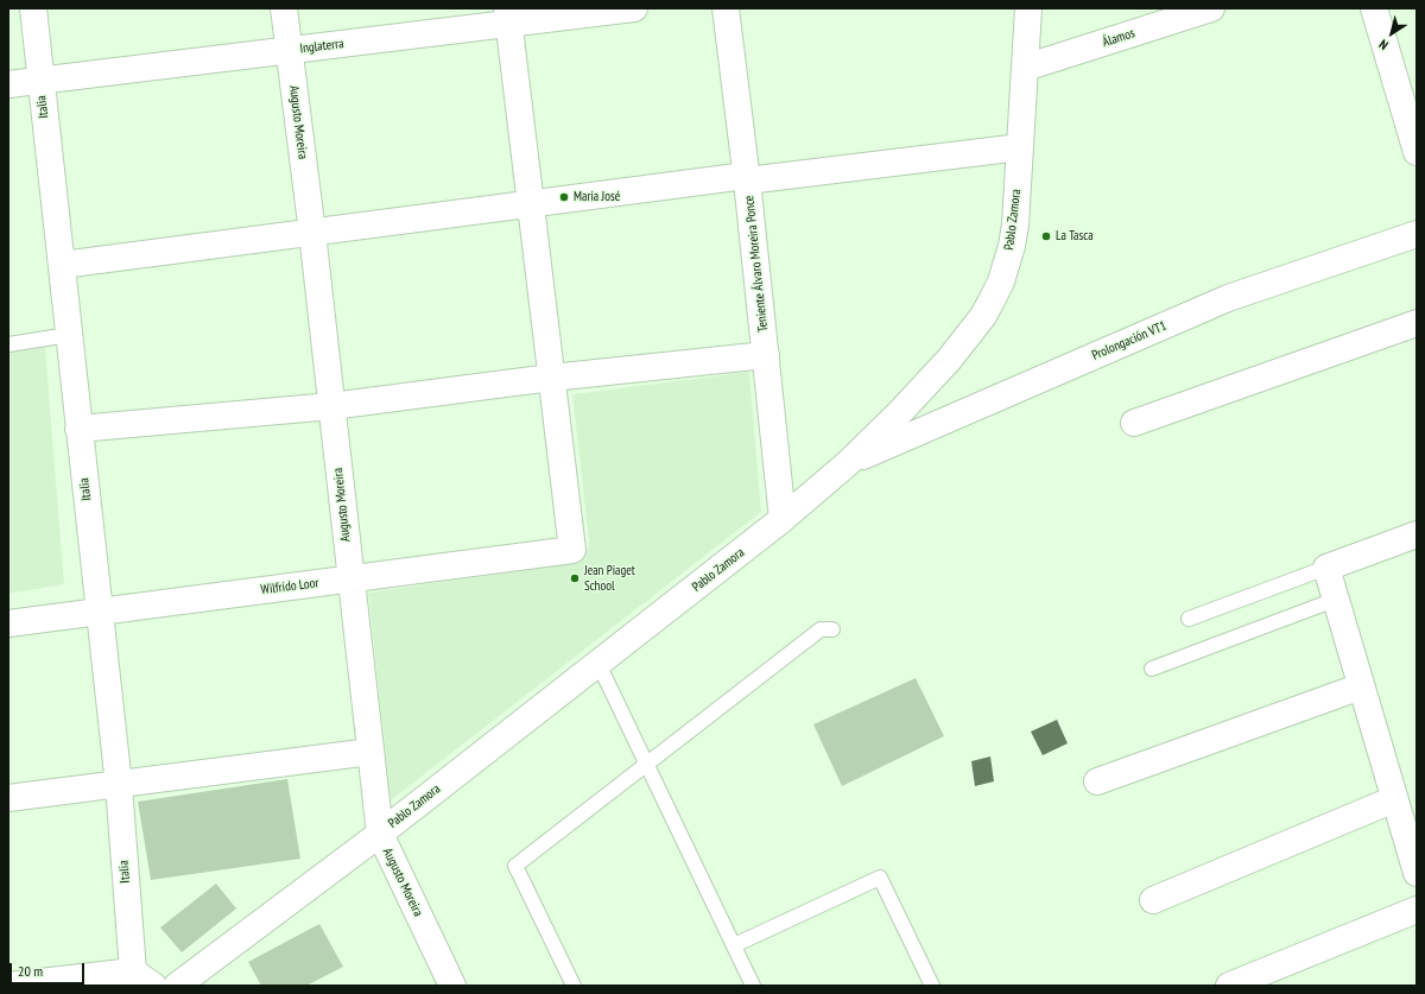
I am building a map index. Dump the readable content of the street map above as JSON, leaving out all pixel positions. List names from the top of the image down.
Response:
{
  "streets": {
    "street": [
      "Álamos",
      "Inglaterra",
      "Italia",
      "Augusto Moreira",
      "Pablo Zamora",
      "Teniente Álvaro Moreira Ponce",
      "Prolongación VT1",
      "Wilfrido Loor"
    ]
  },
  "crossings": [
    ["Álamos", "Pablo Zamora"],
    ["Inglaterra", "Italia"],
    ["Inglaterra", "Augusto Moreira"],
    ["Italia", "Wilfrido Loor"],
    ["Augusto Moreira", "Pablo Zamora"],
    ["Augusto Moreira", "Wilfrido Loor"],
    ["Pablo Zamora", "Teniente Álvaro Moreira Ponce"],
    ["Pablo Zamora", "Prolongación VT1"]
  ],
  "places": ["Maria José", "La Tasca", "Jean Piaget School"],
  "scale_bar": "20 m",
  "north": "bottom left"
}
